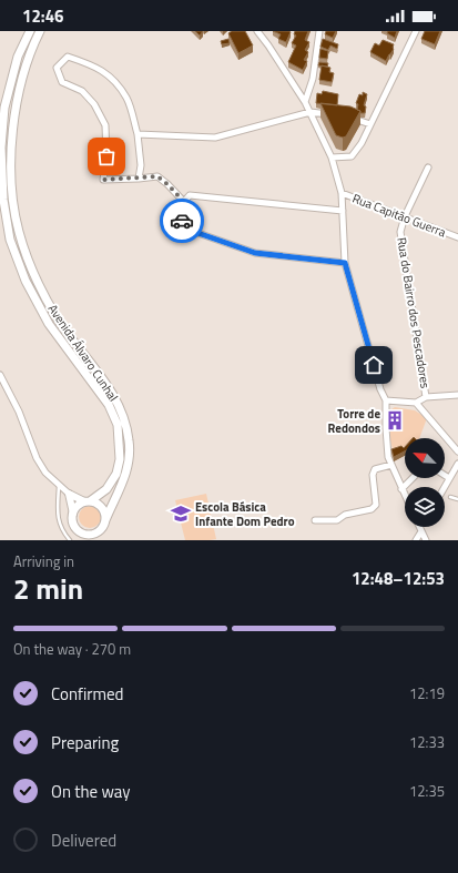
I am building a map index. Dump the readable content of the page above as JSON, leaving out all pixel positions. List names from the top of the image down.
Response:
{
  "streets": {
    "main road": ["Avenida Álvaro Cunhal"],
    "street": ["Rua Capitão Guerra", "Rua do Bairro dos Pescadores"]
  },
  "crossings": [
    ["Rua Capitão Guerra", "Rua do Bairro dos Pescadores"]
  ],
  "places": {
    "building": ["Torre de Redondos"],
    "school or university": ["Escola Básica Infante Dom Pedro"]
  },
  "north": "top left",
  "page": {
    "status": "12:46",
    "heading": ["2 min", "Arriving in", "12:48–12:53"],
    "bar": "On the way · 270 m",
    "list": [
      ["Confirmed", "12:19"],
      ["Preparing", "12:33"],
      ["On the way", "12:35"],
      "Delivered"
    ]
  }
}
